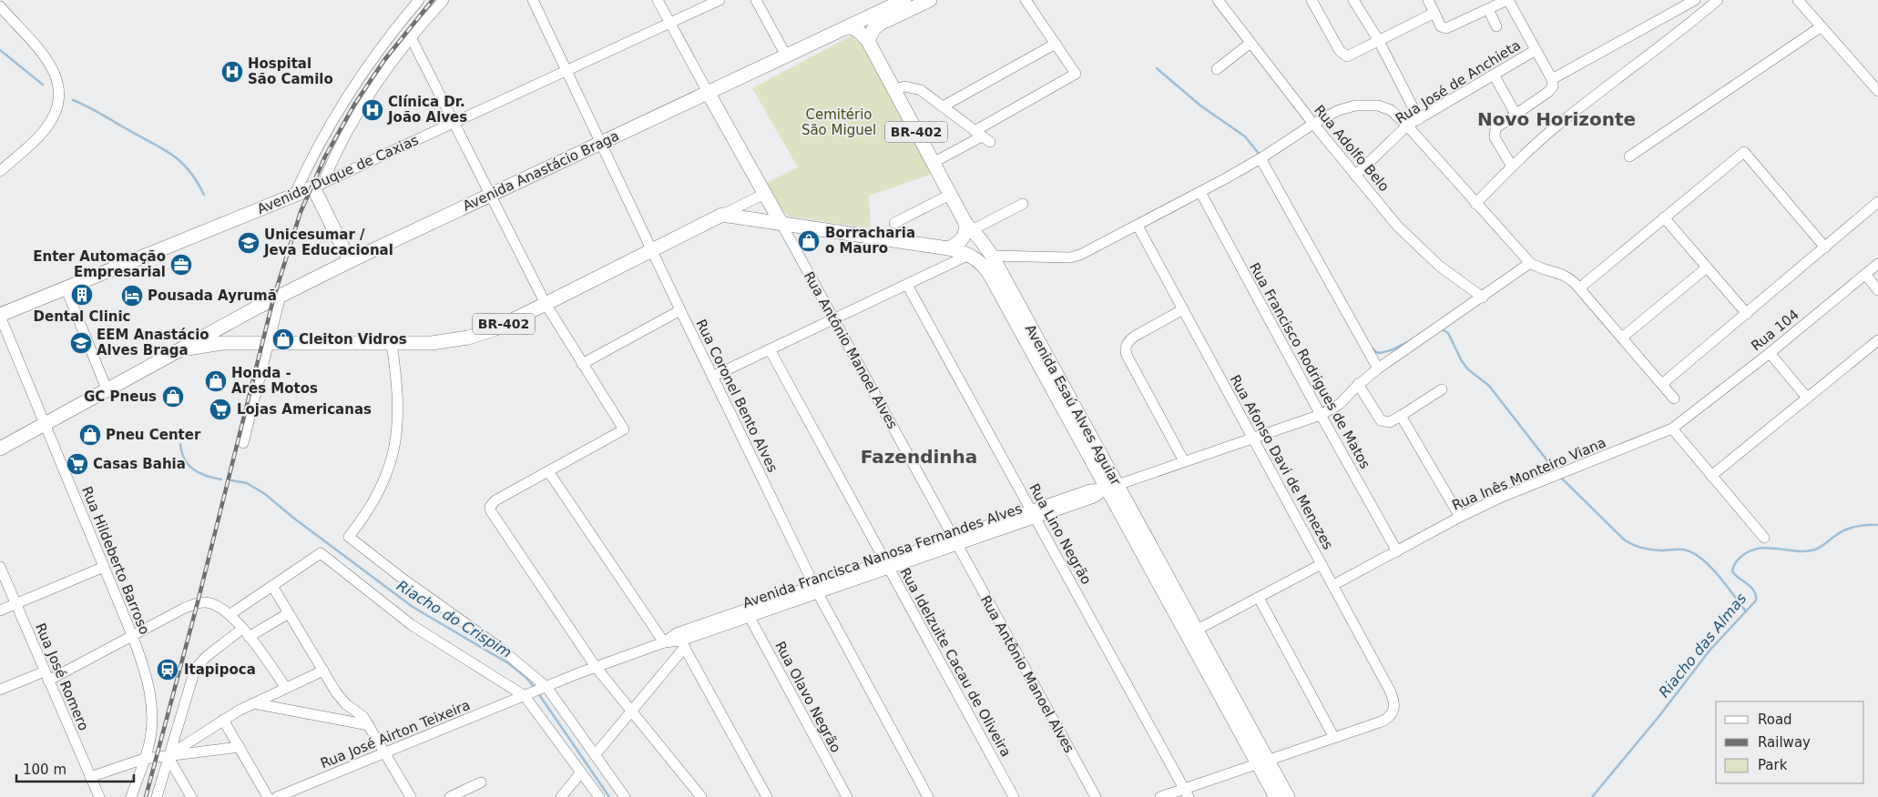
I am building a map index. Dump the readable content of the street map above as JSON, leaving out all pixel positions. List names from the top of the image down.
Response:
{
  "streets": {
    "main road": [
      "BR-402",
      "Avenida Anastácio Braga",
      "Avenida Duque de Caxias",
      "Rua Antônio Manoel Alves",
      "Avenida Esaú Alves Aguiar"
    ],
    "street": [
      "Rua José de Anchieta",
      "Rua Adolfo Belo",
      "Rua 104",
      "Rua Francisco Rodrigues de Matos",
      "Rua Coronel Bento Alves",
      "Rua Afonso Davi de Menezes",
      "Rua Inês Monteiro Viana",
      "Rua Lino Negrão",
      "Avenida Francisca Nanosa Fernandes Alves",
      "Rua Hildeberto Barroso",
      "Rua Idelzuite Cacau de Oliveira",
      "Rua José Romero",
      "Rua Olavo Negrão",
      "Rua José Airton Teixeira"
    ]
  },
  "crossings": [
    ["Rua José de Anchieta", "Rua Adolfo Belo"],
    ["BR-402", "Avenida Anastácio Braga"],
    ["BR-402", "Rua Coronel Bento Alves"],
    ["BR-402", "Avenida Esaú Alves Aguiar"],
    ["Rua Adolfo Belo", "Avenida Francisca Nanosa Fernandes Alves"],
    ["Avenida Anastácio Braga", "Rua Antônio Manoel Alves"],
    ["Avenida Anastácio Braga", "Rua Coronel Bento Alves"],
    ["Avenida Anastácio Braga", "Avenida Esaú Alves Aguiar"],
    ["Avenida Anastácio Braga", "Rua Hildeberto Barroso"],
    ["Avenida Duque de Caxias", "Rua Antônio Manoel Alves"],
    ["Avenida Duque de Caxias", "Rua Coronel Bento Alves"],
    ["Avenida Duque de Caxias", "Rua Hildeberto Barroso"],
    ["Rua 104", "Rua Inês Monteiro Viana"],
    ["Rua Antônio Manoel Alves", "Avenida Esaú Alves Aguiar"],
    ["Rua Antônio Manoel Alves", "Avenida Francisca Nanosa Fernandes Alves"],
    ["Rua Francisco Rodrigues de Matos", "Rua Inês Monteiro Viana"],
    ["Rua Francisco Rodrigues de Matos", "Avenida Francisca Nanosa Fernandes Alves"],
    ["Rua Coronel Bento Alves", "Avenida Francisca Nanosa Fernandes Alves"],
    ["Avenida Esaú Alves Aguiar", "Avenida Francisca Nanosa Fernandes Alves"],
    ["Rua Afonso Davi de Menezes", "Rua Inês Monteiro Viana"],
    ["Rua Afonso Davi de Menezes", "Avenida Francisca Nanosa Fernandes Alves"],
    ["Rua Lino Negrão", "Avenida Francisca Nanosa Fernandes Alves"],
    ["Avenida Francisca Nanosa Fernandes Alves", "Rua Idelzuite Cacau de Oliveira"],
    ["Avenida Francisca Nanosa Fernandes Alves", "Rua Olavo Negrão"],
    ["Avenida Francisca Nanosa Fernandes Alves", "Rua José Airton Teixeira"]
  ],
  "districts": ["Novo Horizonte", "Fazendinha"],
  "water": ["Riacho do Crispim", "Riacho das Almas"],
  "parks": ["Cemitério São Miguel"],
  "places": {
    "hospital": ["Hospital São Camilo", "Clínica Dr. João Alves"],
    "shop": [
      "Borracharia o Mauro",
      "Cleiton Vidros",
      "Honda - Ares Motos",
      "GC Pneus",
      "Pneu Center"
    ],
    "school or university": ["Unicesumar / Jeva Educacional", "EEM Anastácio Alves Braga"],
    "office": ["Enter Automação Empresarial"],
    "building": ["Dental Clinic"],
    "hotel": ["Pousada Ayrumã"],
    "supermarket": ["Lojas Americanas", "Casas Bahia"],
    "station": ["Itapipoca"]
  },
  "legend": ["Road", "Railway", "Park"],
  "scale_bar": "100 m"
}
